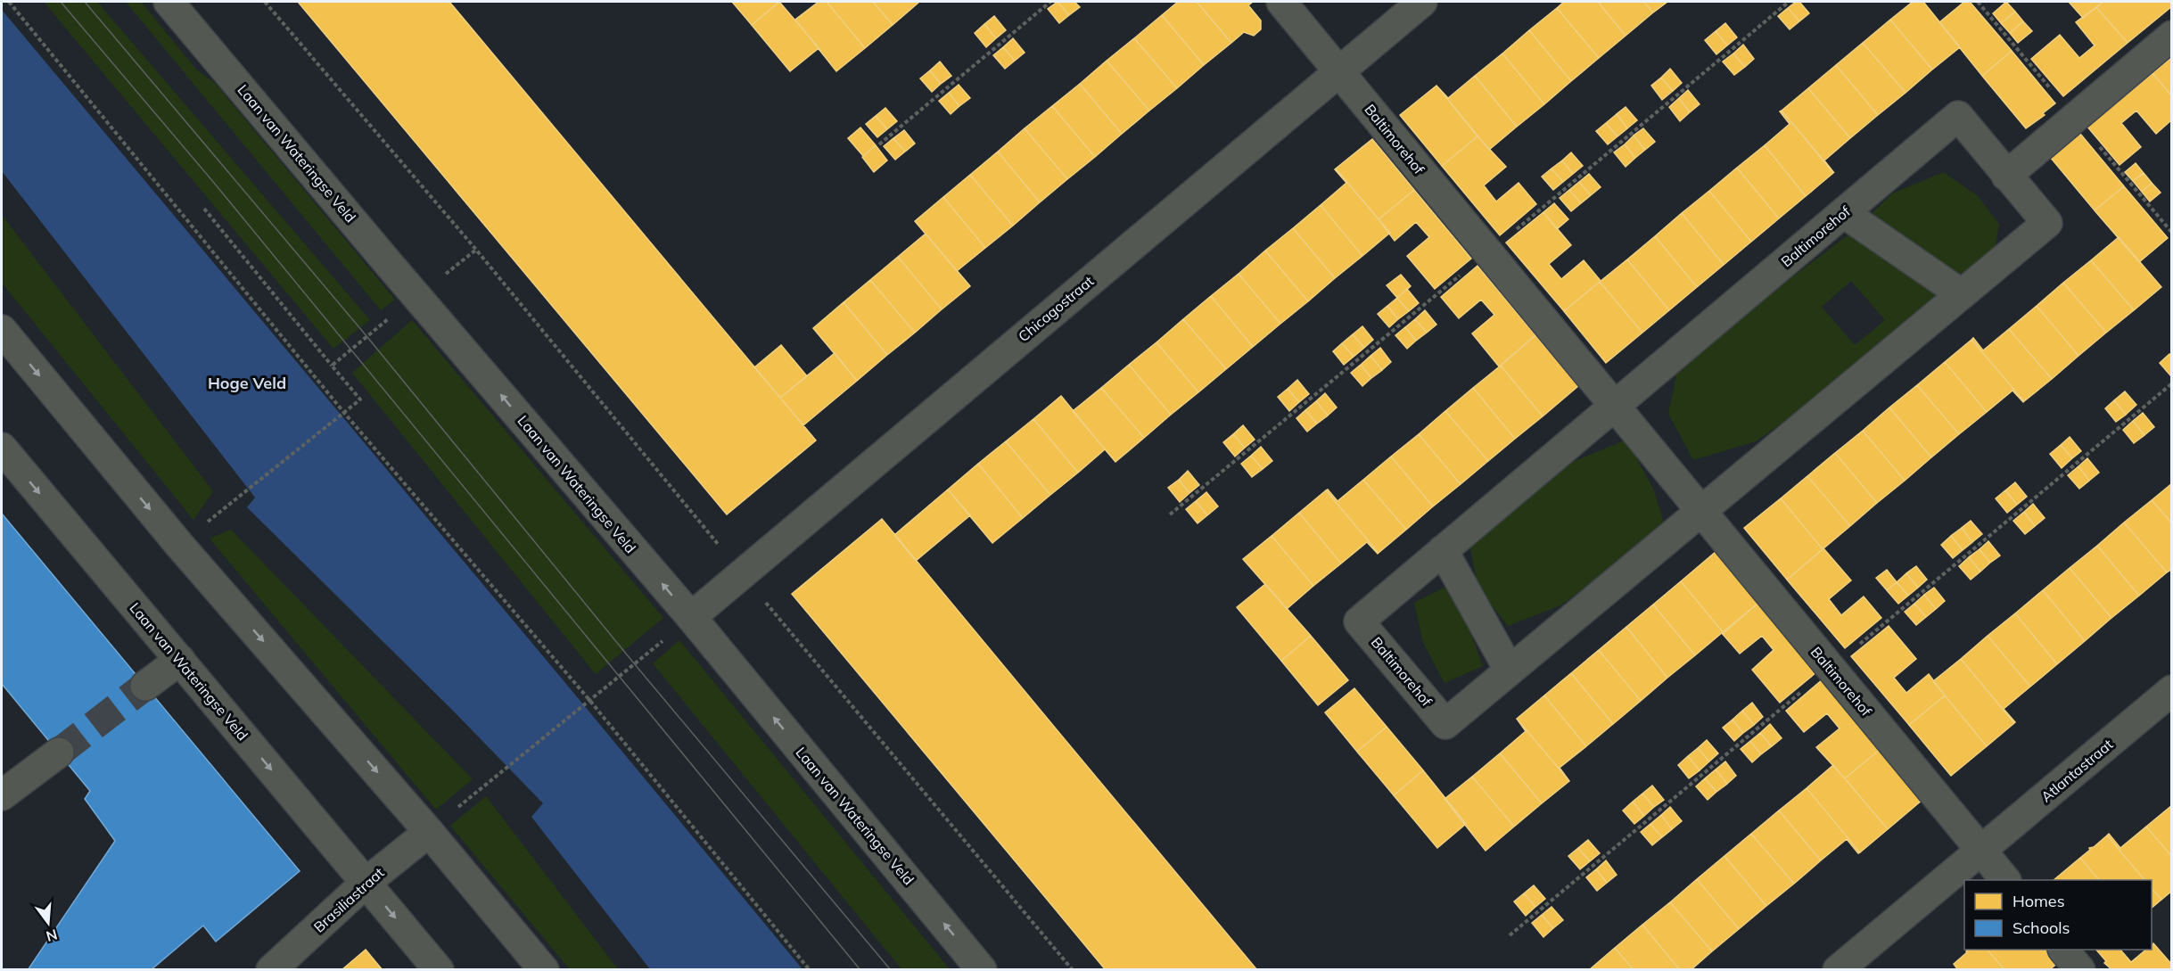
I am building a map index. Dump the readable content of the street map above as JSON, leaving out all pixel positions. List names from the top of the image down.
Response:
{
  "streets": {
    "street": [
      "Baltimorehof",
      "Laan van Wateringse Veld",
      "Chicagostraat",
      "Atlantastraat",
      "Brasiliastraat"
    ]
  },
  "crossings": [
    ["Baltimorehof", "Chicagostraat"],
    ["Baltimorehof", "Atlantastraat"],
    ["Laan van Wateringse Veld", "Chicagostraat"],
    ["Laan van Wateringse Veld", "Brasiliastraat"]
  ],
  "districts": ["Hoge Veld"],
  "legend": ["Homes", "Schools"],
  "north": "bottom"
}
